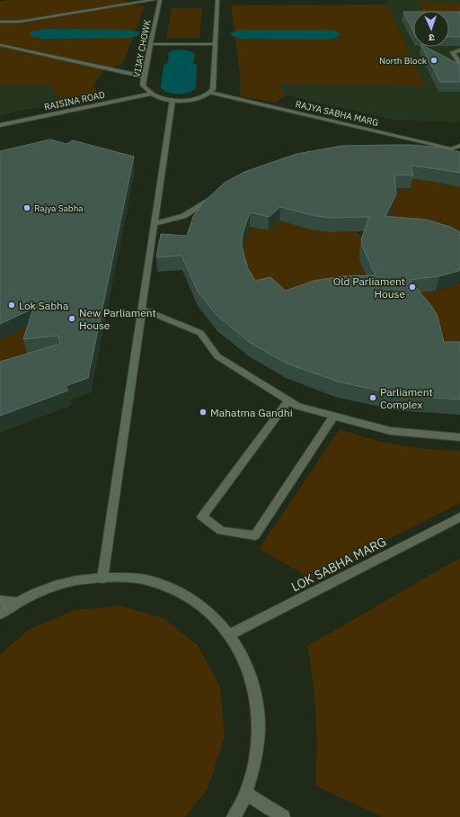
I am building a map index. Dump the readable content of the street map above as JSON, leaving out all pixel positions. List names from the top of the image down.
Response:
{
  "streets": {
    "main road": [
      "VIJAY CHOWK",
      "RAISINA ROAD",
      "RAJYA SABHA MARG",
      "LOK SABHA MARG"
    ]
  },
  "crossings": [
    ["VIJAY CHOWK", "RAISINA ROAD"]
  ],
  "places": [
    "North Block",
    "Rajya Sabha",
    "Old Parliament House",
    "Lok Sabha",
    "New Parliament House",
    "Parliament Complex",
    "Mahatma Gandhi"
  ],
  "north": "bottom"
}
